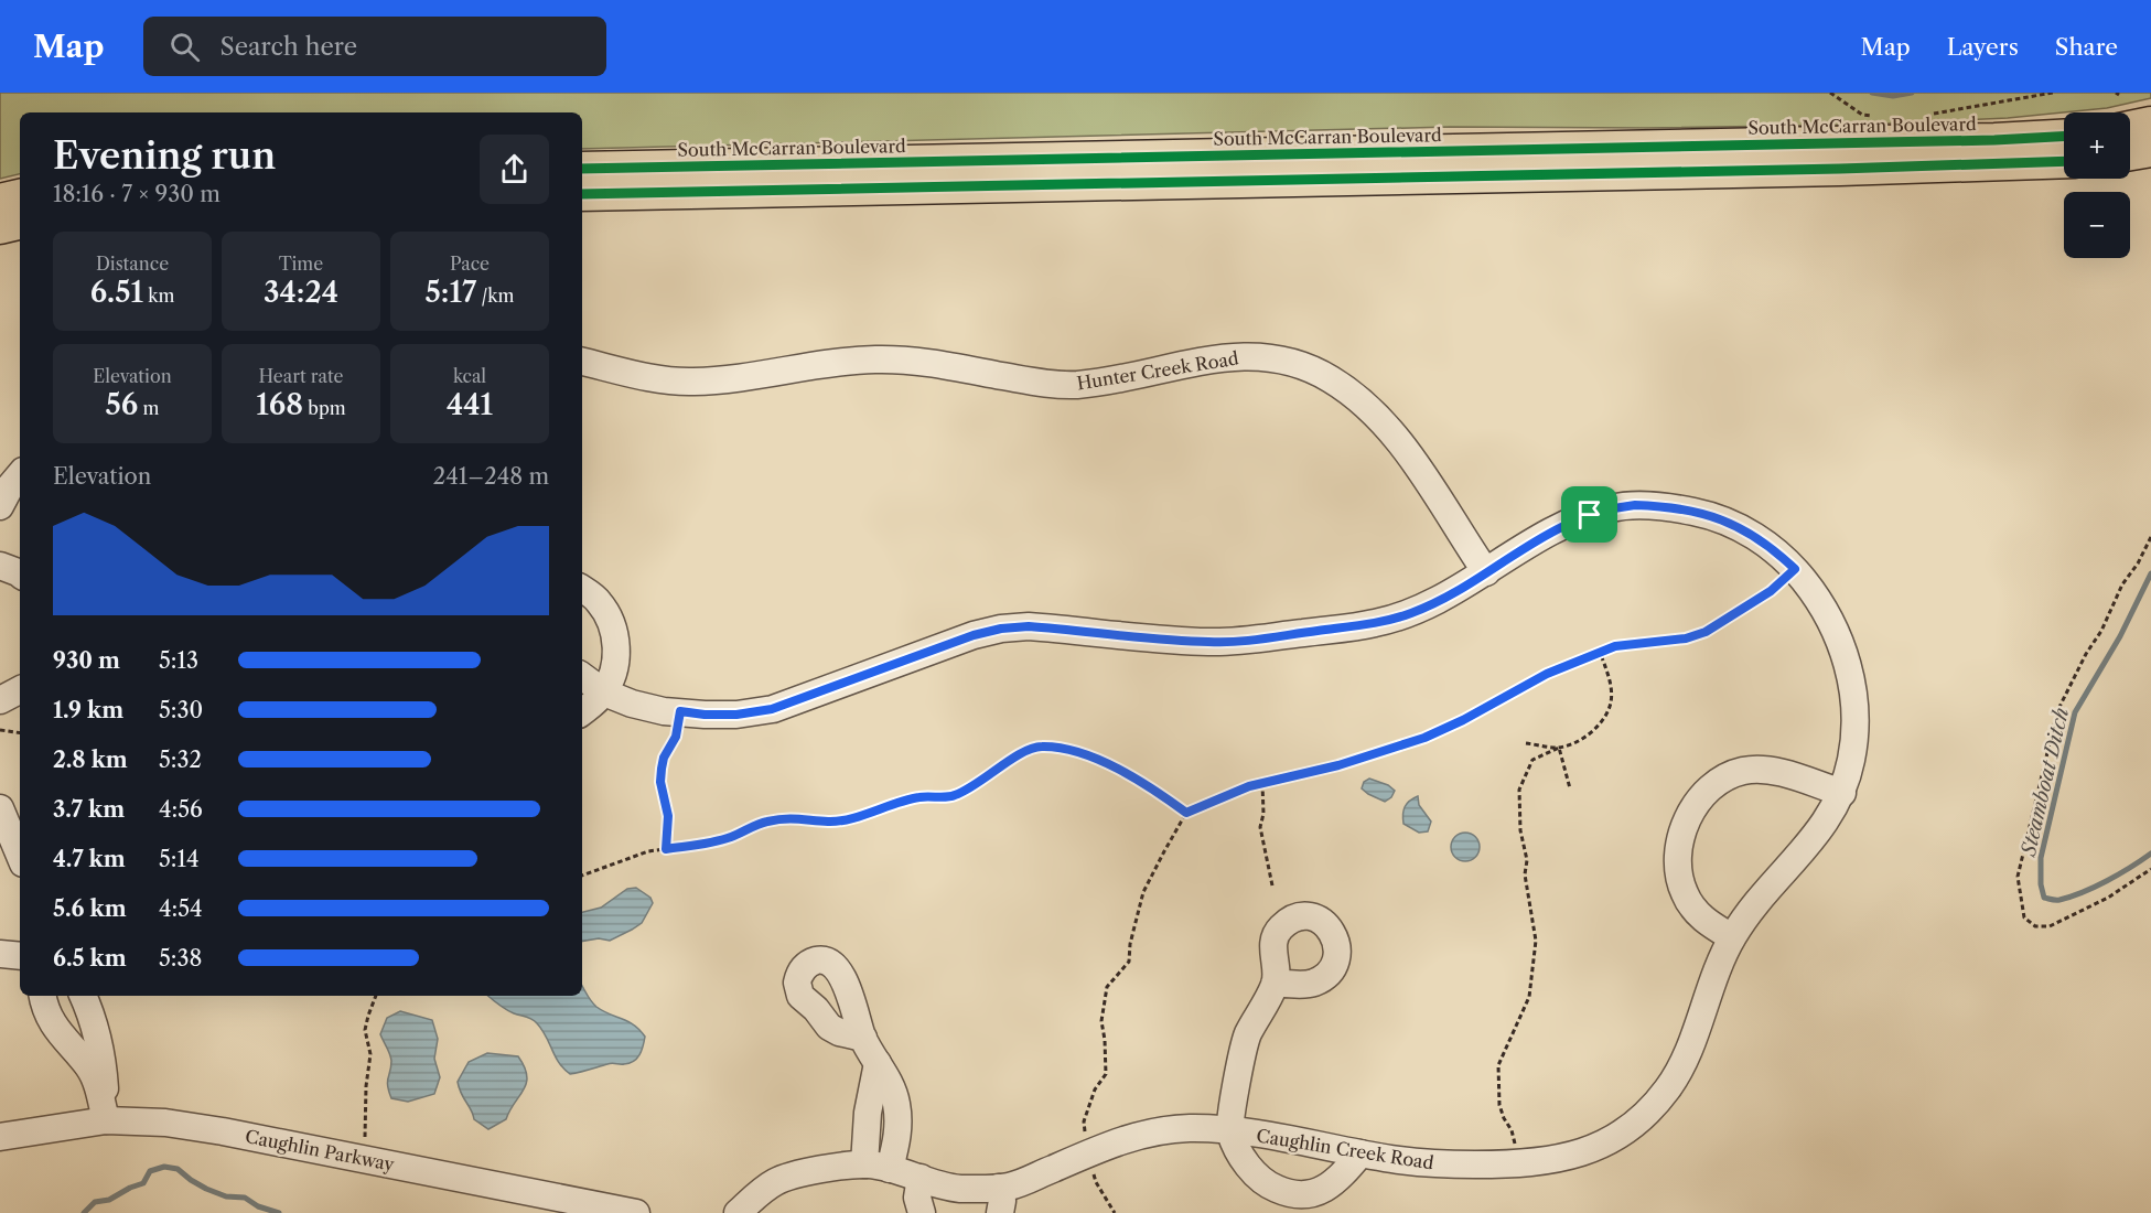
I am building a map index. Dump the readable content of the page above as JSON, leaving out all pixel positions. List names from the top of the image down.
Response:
{
  "streets": {
    "main road": ["South McCarran Boulevard"],
    "street": ["Hunter Creek Road", "Caughlin Creek Road", "Caughlin Parkway"]
  },
  "crossings": [
    ["Hunter Creek Road", "Caughlin Creek Road"]
  ],
  "water": ["Steamboat Ditch"],
  "page": {
    "header": "Map",
    "search": "Search here",
    "nav": ["Map", "Layers", "Share"],
    "map_buttons": ["+", "−"],
    "heading": ["Evening run", "18:16 · 7 × 930 m"],
    "stats": [
      ["Distance", "6.51 km"],
      ["Time", "34:24"],
      ["Pace", "5:17 /km"],
      ["Elevation", "56 m"],
      ["Heart rate", "168 bpm"],
      ["kcal", "441"]
    ],
    "chart": ["Elevation", "241–248 m"],
    "list": [
      {
        "name": "930 m",
        "note": "5:13"
      },
      {
        "name": "1.9 km",
        "note": "5:30"
      },
      {
        "name": "2.8 km",
        "note": "5:32"
      },
      {
        "name": "3.7 km",
        "note": "4:56"
      },
      {
        "name": "4.7 km",
        "note": "5:14"
      },
      {
        "name": "5.6 km",
        "note": "4:54"
      },
      {
        "name": "6.5 km",
        "note": "5:38"
      }
    ]
  }
}
